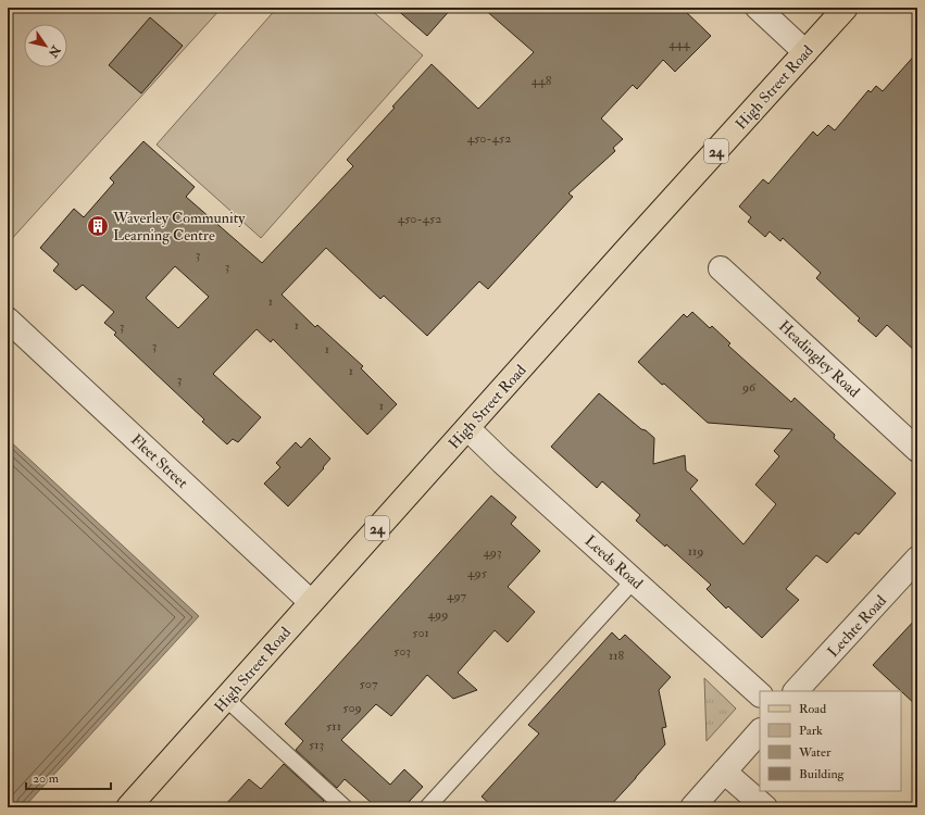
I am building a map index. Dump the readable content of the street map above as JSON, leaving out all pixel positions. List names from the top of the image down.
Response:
{
  "streets": {
    "main road": ["High Street Road", "24"],
    "street": [
      "Headingley Road",
      "Fleet Street",
      "Leeds Road",
      "Lechte Road"
    ]
  },
  "crossings": [
    ["High Street Road", "Fleet Street"],
    ["High Street Road", "Leeds Road"]
  ],
  "places": {
    "building": ["Waverley Community Learning Centre"]
  },
  "house_numbers": [
    "444",
    "448",
    "450-452",
    "450-452",
    "3",
    "3",
    "1",
    "1",
    "3",
    "3",
    "1",
    "1",
    "3",
    "96",
    "1",
    "119",
    "493",
    "495",
    "497",
    "499",
    "501",
    "503",
    "118",
    "507",
    "509",
    "511",
    "513"
  ],
  "legend": [
    "Road",
    "Park",
    "Water",
    "Building"
  ],
  "scale_bar": "20 m",
  "north": "bottom right"
}
